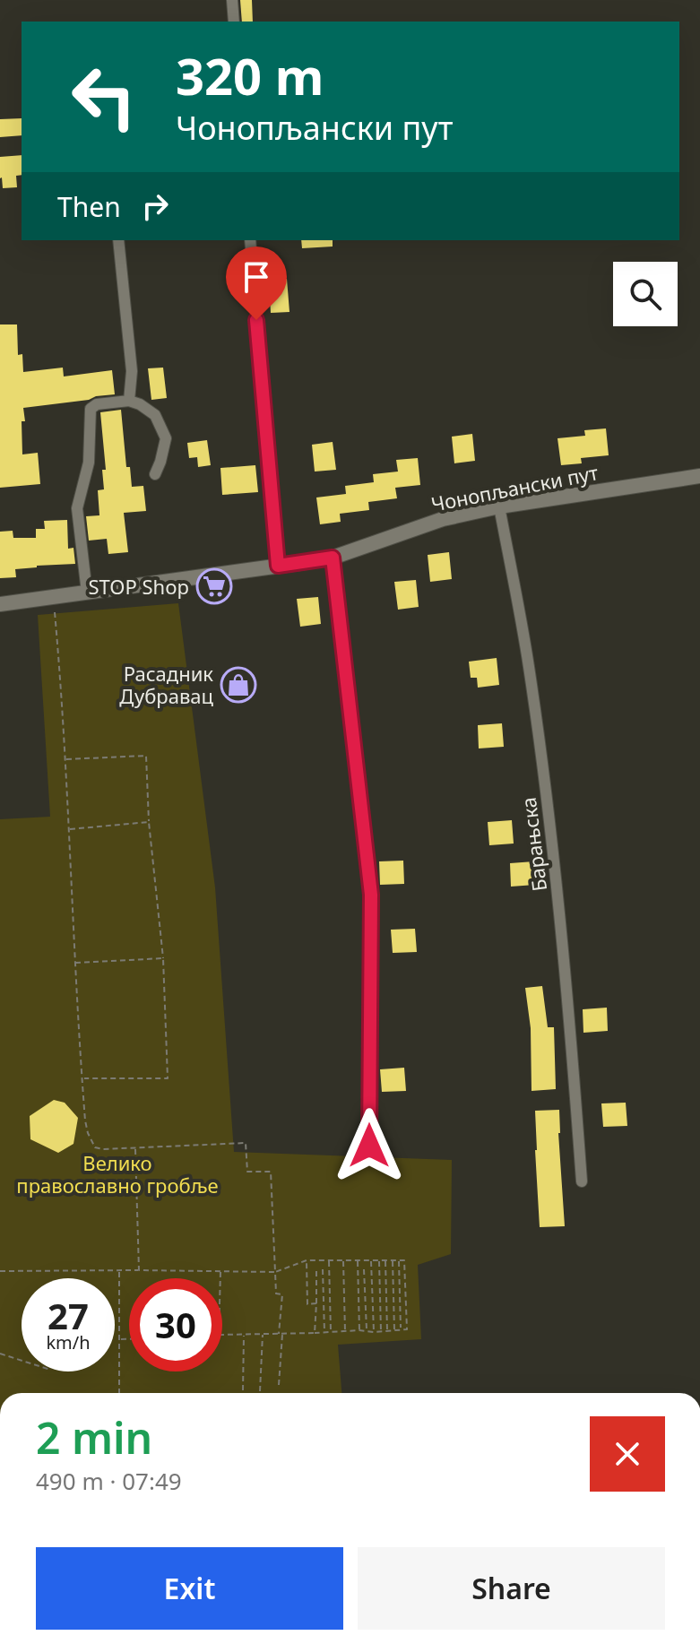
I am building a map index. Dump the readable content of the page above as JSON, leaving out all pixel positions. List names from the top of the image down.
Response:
{
  "streets": {
    "street": ["Чонопљански пут", "Барањска"]
  },
  "crossings": [
    ["Чонопљански пут", "Барањска"]
  ],
  "parks": ["Велико православно гробље"],
  "places": {
    "supermarket": ["STOP Shop"],
    "shop": ["Расадник Дубравац"]
  },
  "page": {
    "turn": ["320 m", "Чонопљански пут"],
    "then": "Then",
    "speed": "27 km/h",
    "limit": "30",
    "heading": ["2 min", "490 m · 07:49"],
    "buttons": ["Exit", "Share"]
  }
}
